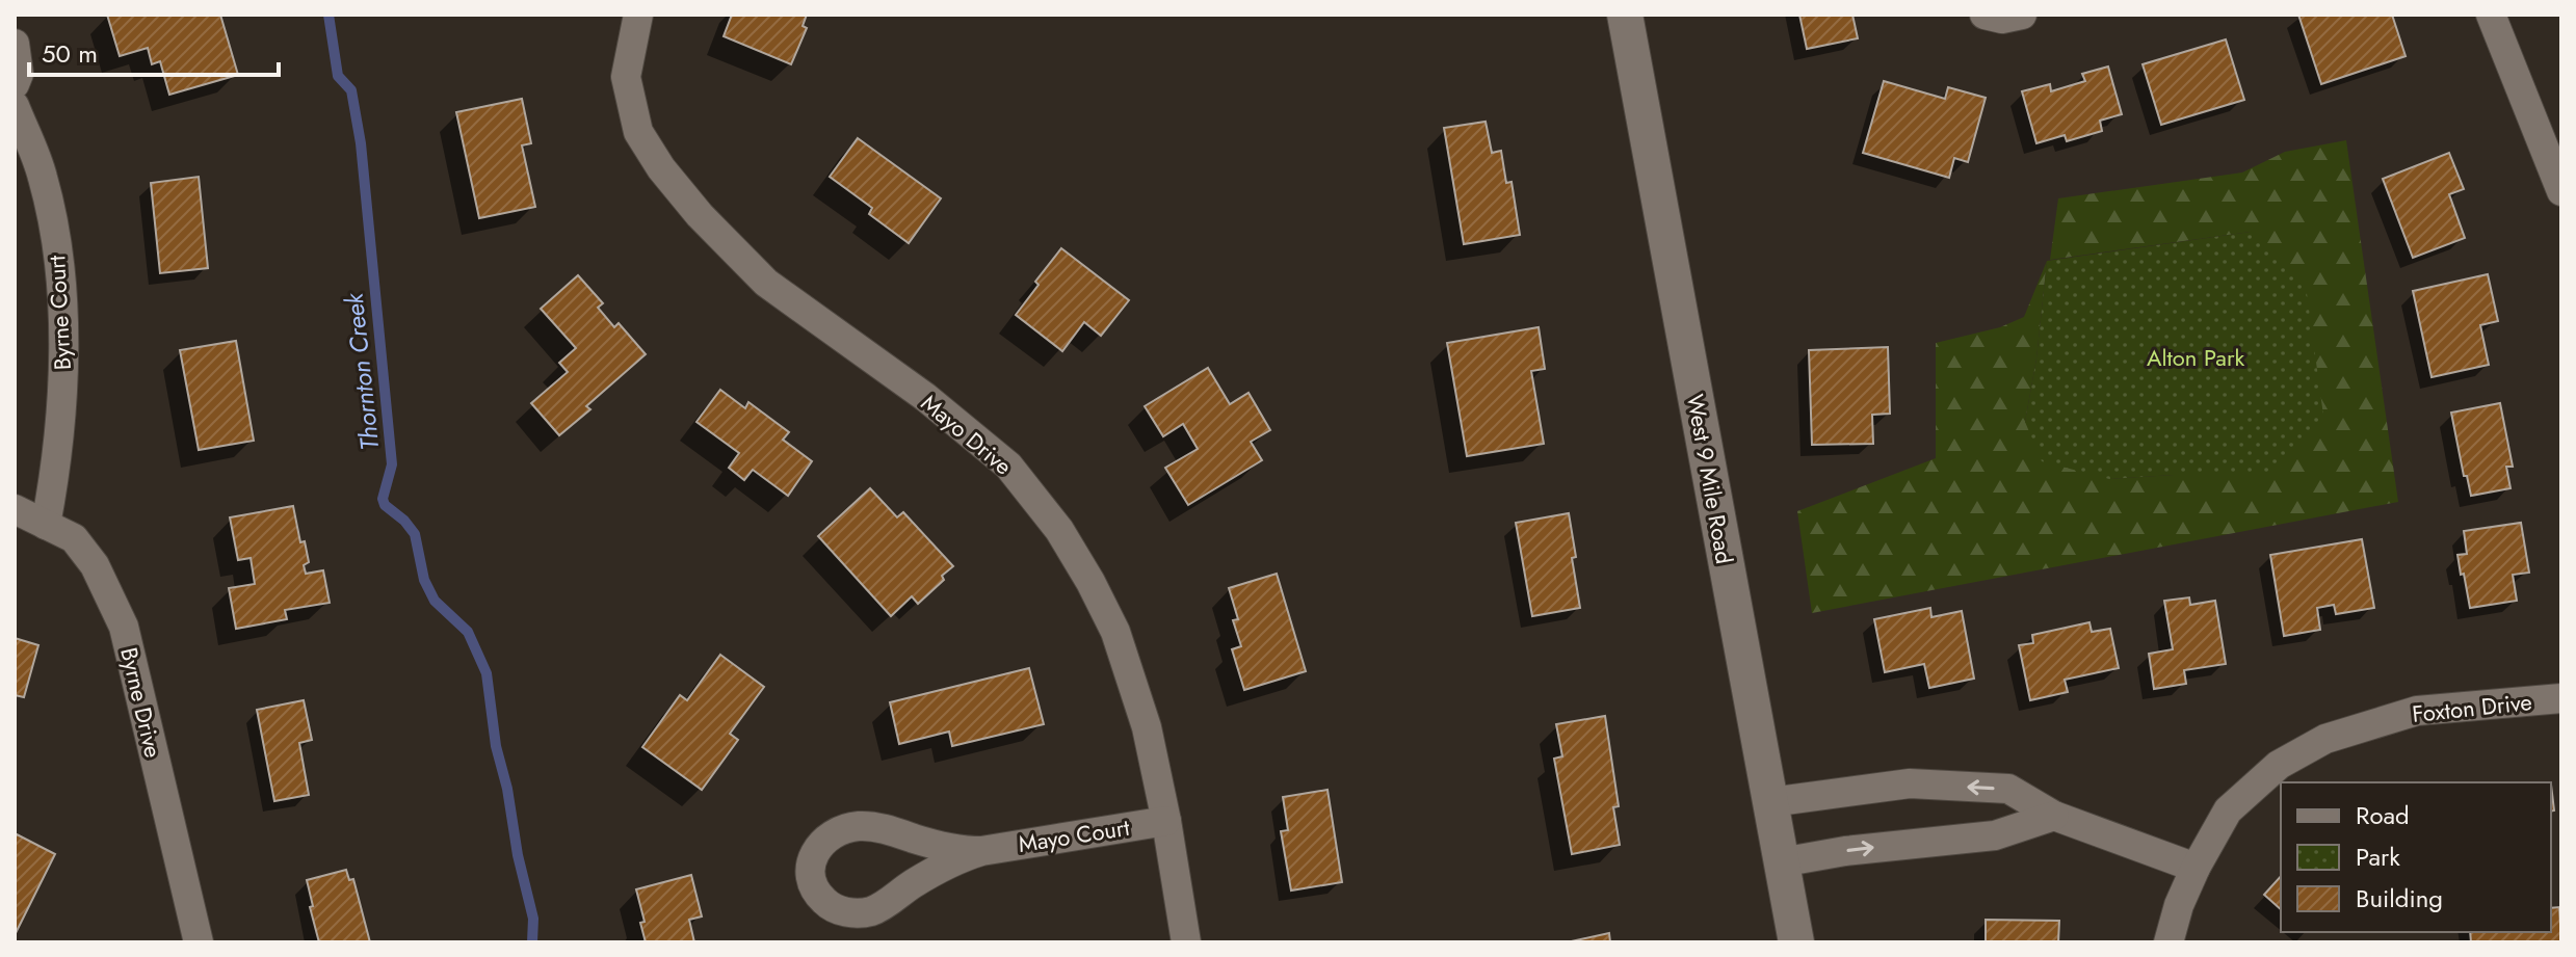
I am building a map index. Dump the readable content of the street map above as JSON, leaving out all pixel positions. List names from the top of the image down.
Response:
{
  "streets": {
    "street": [
      "Byrne Court",
      "Mayo Drive",
      "West 9 Mile Road",
      "Byrne Drive",
      "Foxton Drive",
      "Mayo Court"
    ]
  },
  "crossings": [
    ["Byrne Court", "Byrne Drive"],
    ["Mayo Drive", "Mayo Court"]
  ],
  "water": ["Thornton Creek"],
  "parks": ["Alton Park"],
  "legend": ["Road", "Park", "Building"],
  "scale_bar": "50 m"
}
